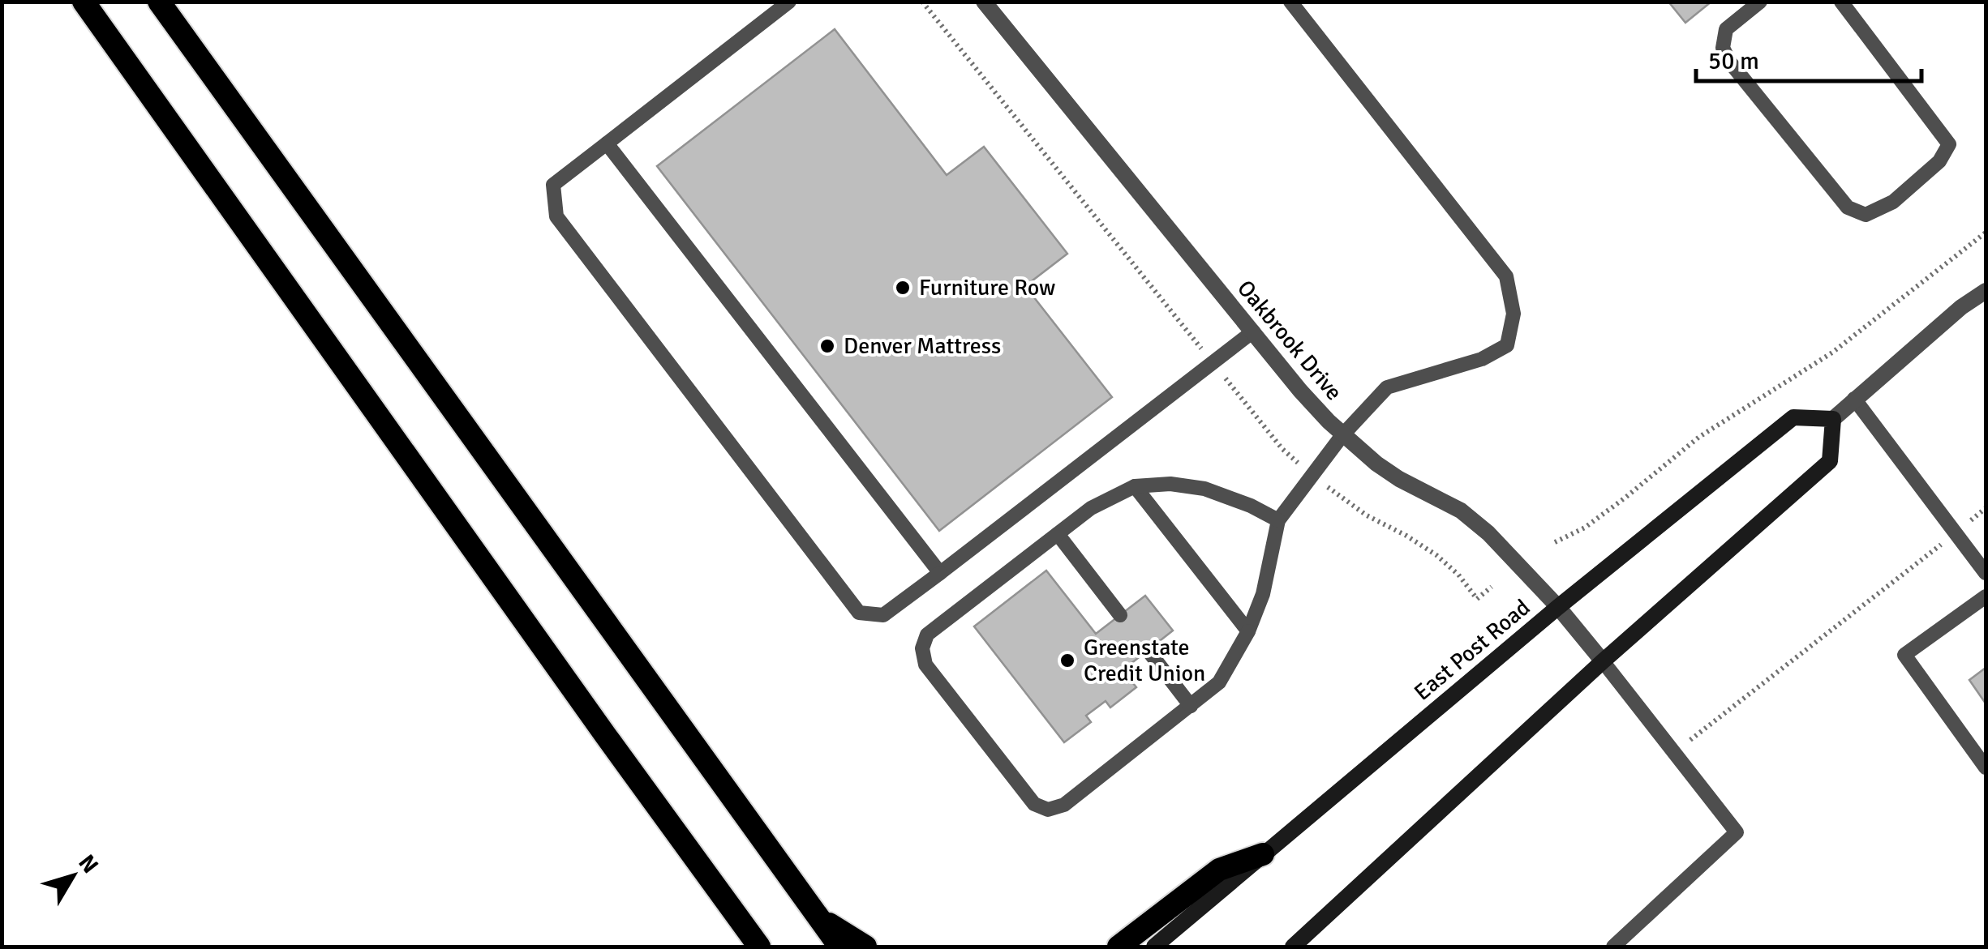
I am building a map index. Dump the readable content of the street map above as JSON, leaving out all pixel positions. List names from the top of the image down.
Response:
{
  "streets": {
    "main road": ["East Post Road"],
    "street": ["Oakbrook Drive"]
  },
  "crossings": [
    ["Oakbrook Drive", "East Post Road"]
  ],
  "places": ["Furniture Row", "Denver Mattress", "Greenstate Credit Union"],
  "scale_bar": "50 m",
  "north": "top right"
}
